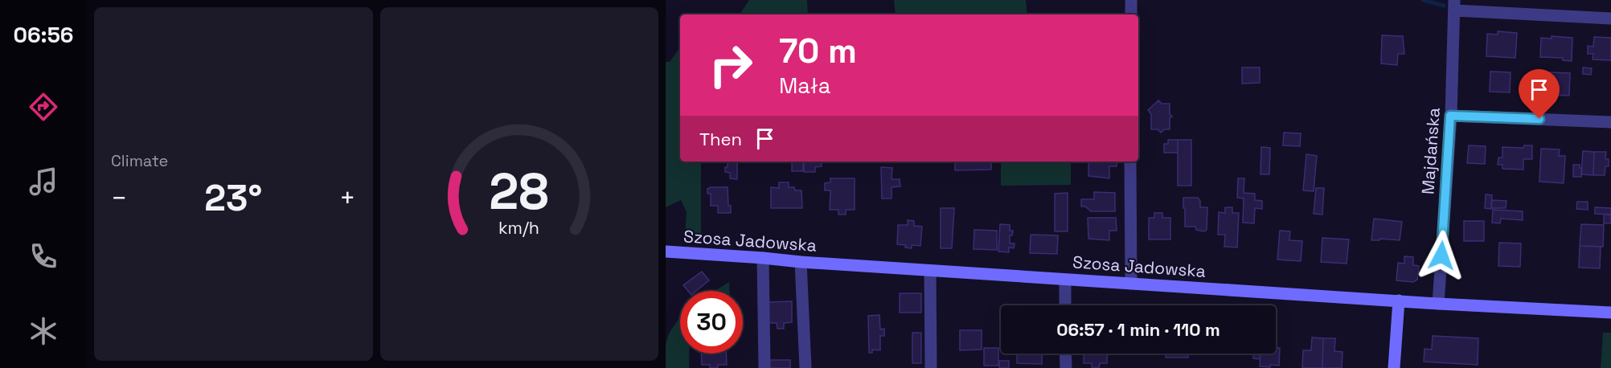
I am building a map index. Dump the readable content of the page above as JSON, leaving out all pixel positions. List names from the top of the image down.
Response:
{
  "streets": {
    "main road": ["Szosa Jadowska"],
    "street": ["Majdańska"]
  },
  "crossings": [
    ["Majdańska", "Szosa Jadowska"]
  ],
  "page": {
    "tabs": "06:56",
    "tile": "Climate",
    "turn": ["70 m", "Mała"],
    "then": "Then",
    "heat": ["−", "23°", "+"],
    "limit": "30",
    "trip": "06:57 · 1 min · 110 m",
    "gauge": ["28", "km/h"]
  }
}
